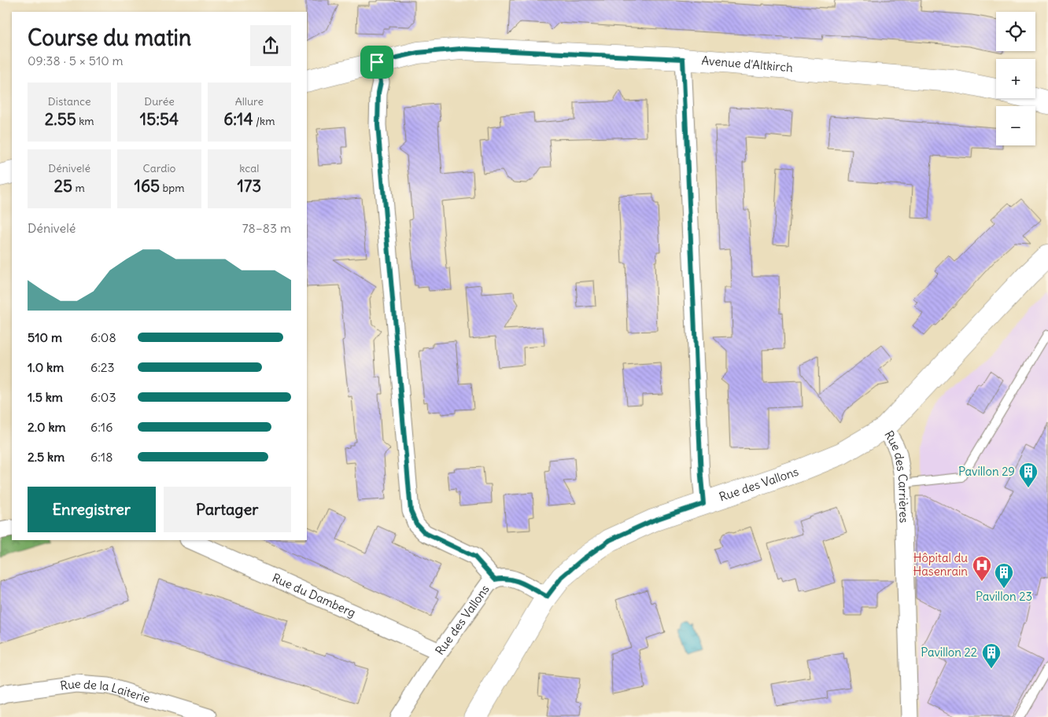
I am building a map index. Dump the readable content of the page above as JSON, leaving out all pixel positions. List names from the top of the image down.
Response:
{
  "streets": {
    "main road": ["Avenue d'Altkirch", "Rue des Carrières", "Rue des Vallons"],
    "street": ["Rue du Damberg", "Rue de la Laiterie"]
  },
  "crossings": [
    ["Rue des Carrières", "Rue des Vallons"],
    ["Rue des Vallons", "Rue du Damberg"]
  ],
  "places": {
    "building": ["Pavillon 29", "Pavillon 23", "Pavillon 22"],
    "hospital": ["Hôpital du Hasenrain"]
  },
  "page": {
    "map_buttons": ["+", "−"],
    "heading": ["Course du matin", "09:38 · 5 × 510 m"],
    "stats": [
      ["Distance", "2.55 km"],
      ["Durée", "15:54"],
      ["Allure", "6:14 /km"],
      ["Dénivelé", "25 m"],
      ["Cardio", "165 bpm"],
      ["kcal", "173"]
    ],
    "chart": ["Dénivelé", "78–83 m"],
    "list": [
      {
        "name": "510 m",
        "note": "6:08"
      },
      {
        "name": "1.0 km",
        "note": "6:23"
      },
      {
        "name": "1.5 km",
        "note": "6:03"
      },
      {
        "name": "2.0 km",
        "note": "6:16"
      },
      {
        "name": "2.5 km",
        "note": "6:18"
      }
    ],
    "buttons": ["Enregistrer", "Partager"]
  }
}
